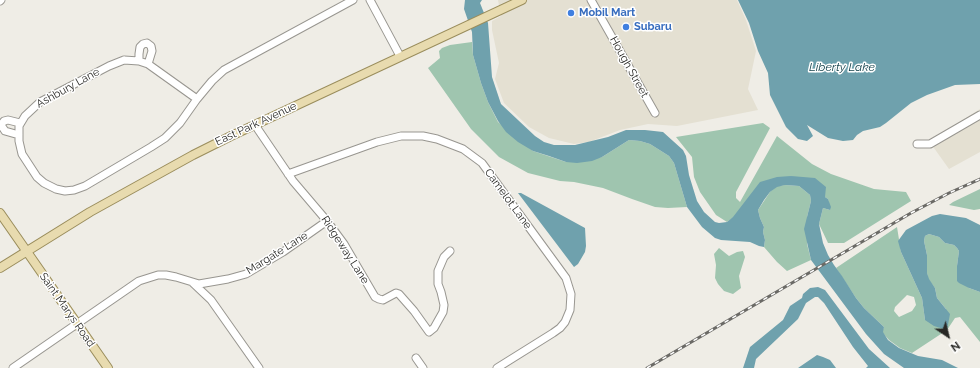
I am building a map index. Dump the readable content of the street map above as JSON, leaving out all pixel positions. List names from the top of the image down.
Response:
{
  "streets": {
    "main road": ["East Park Avenue", "Saint Marys Road"],
    "street": [
      "Hough Street",
      "Ashbury Lane",
      "Camelot Lane",
      "Ridgeway Lane",
      "Margate Lane"
    ]
  },
  "crossings": [
    ["East Park Avenue", "Ridgeway Lane"],
    ["East Park Avenue", "Saint Marys Road"],
    ["Camelot Lane", "Ridgeway Lane"],
    ["Ridgeway Lane", "Margate Lane"],
    ["Margate Lane", "Saint Marys Road"]
  ],
  "water": ["Liberty Lake"],
  "places": ["Mobil Mart", "Subaru"],
  "north": "bottom right"
}
